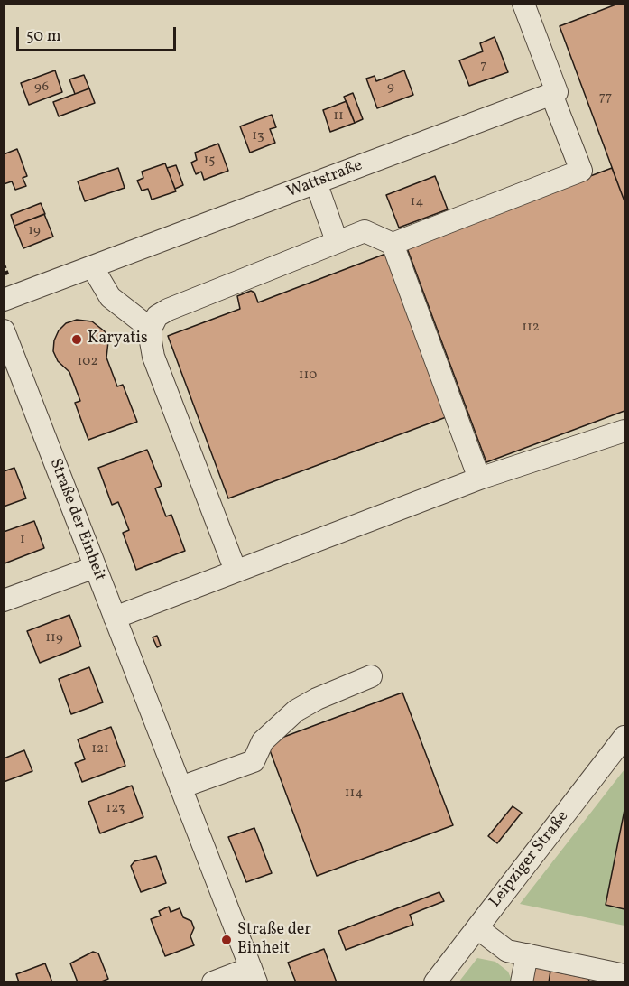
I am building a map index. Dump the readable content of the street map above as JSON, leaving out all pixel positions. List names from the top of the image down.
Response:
{
  "streets": {
    "street": ["Wattstraße", "Straße der Einheit", "Leipziger Straße"]
  },
  "places": ["Karyatis", "Straße der Einheit"],
  "house_numbers": [
    "7",
    "96",
    "9",
    "77",
    "11",
    "13",
    "15",
    "14",
    "19",
    "112",
    "102",
    "110",
    "1",
    "119",
    "121",
    "114",
    "123"
  ],
  "scale_bar": "50 m"
}
